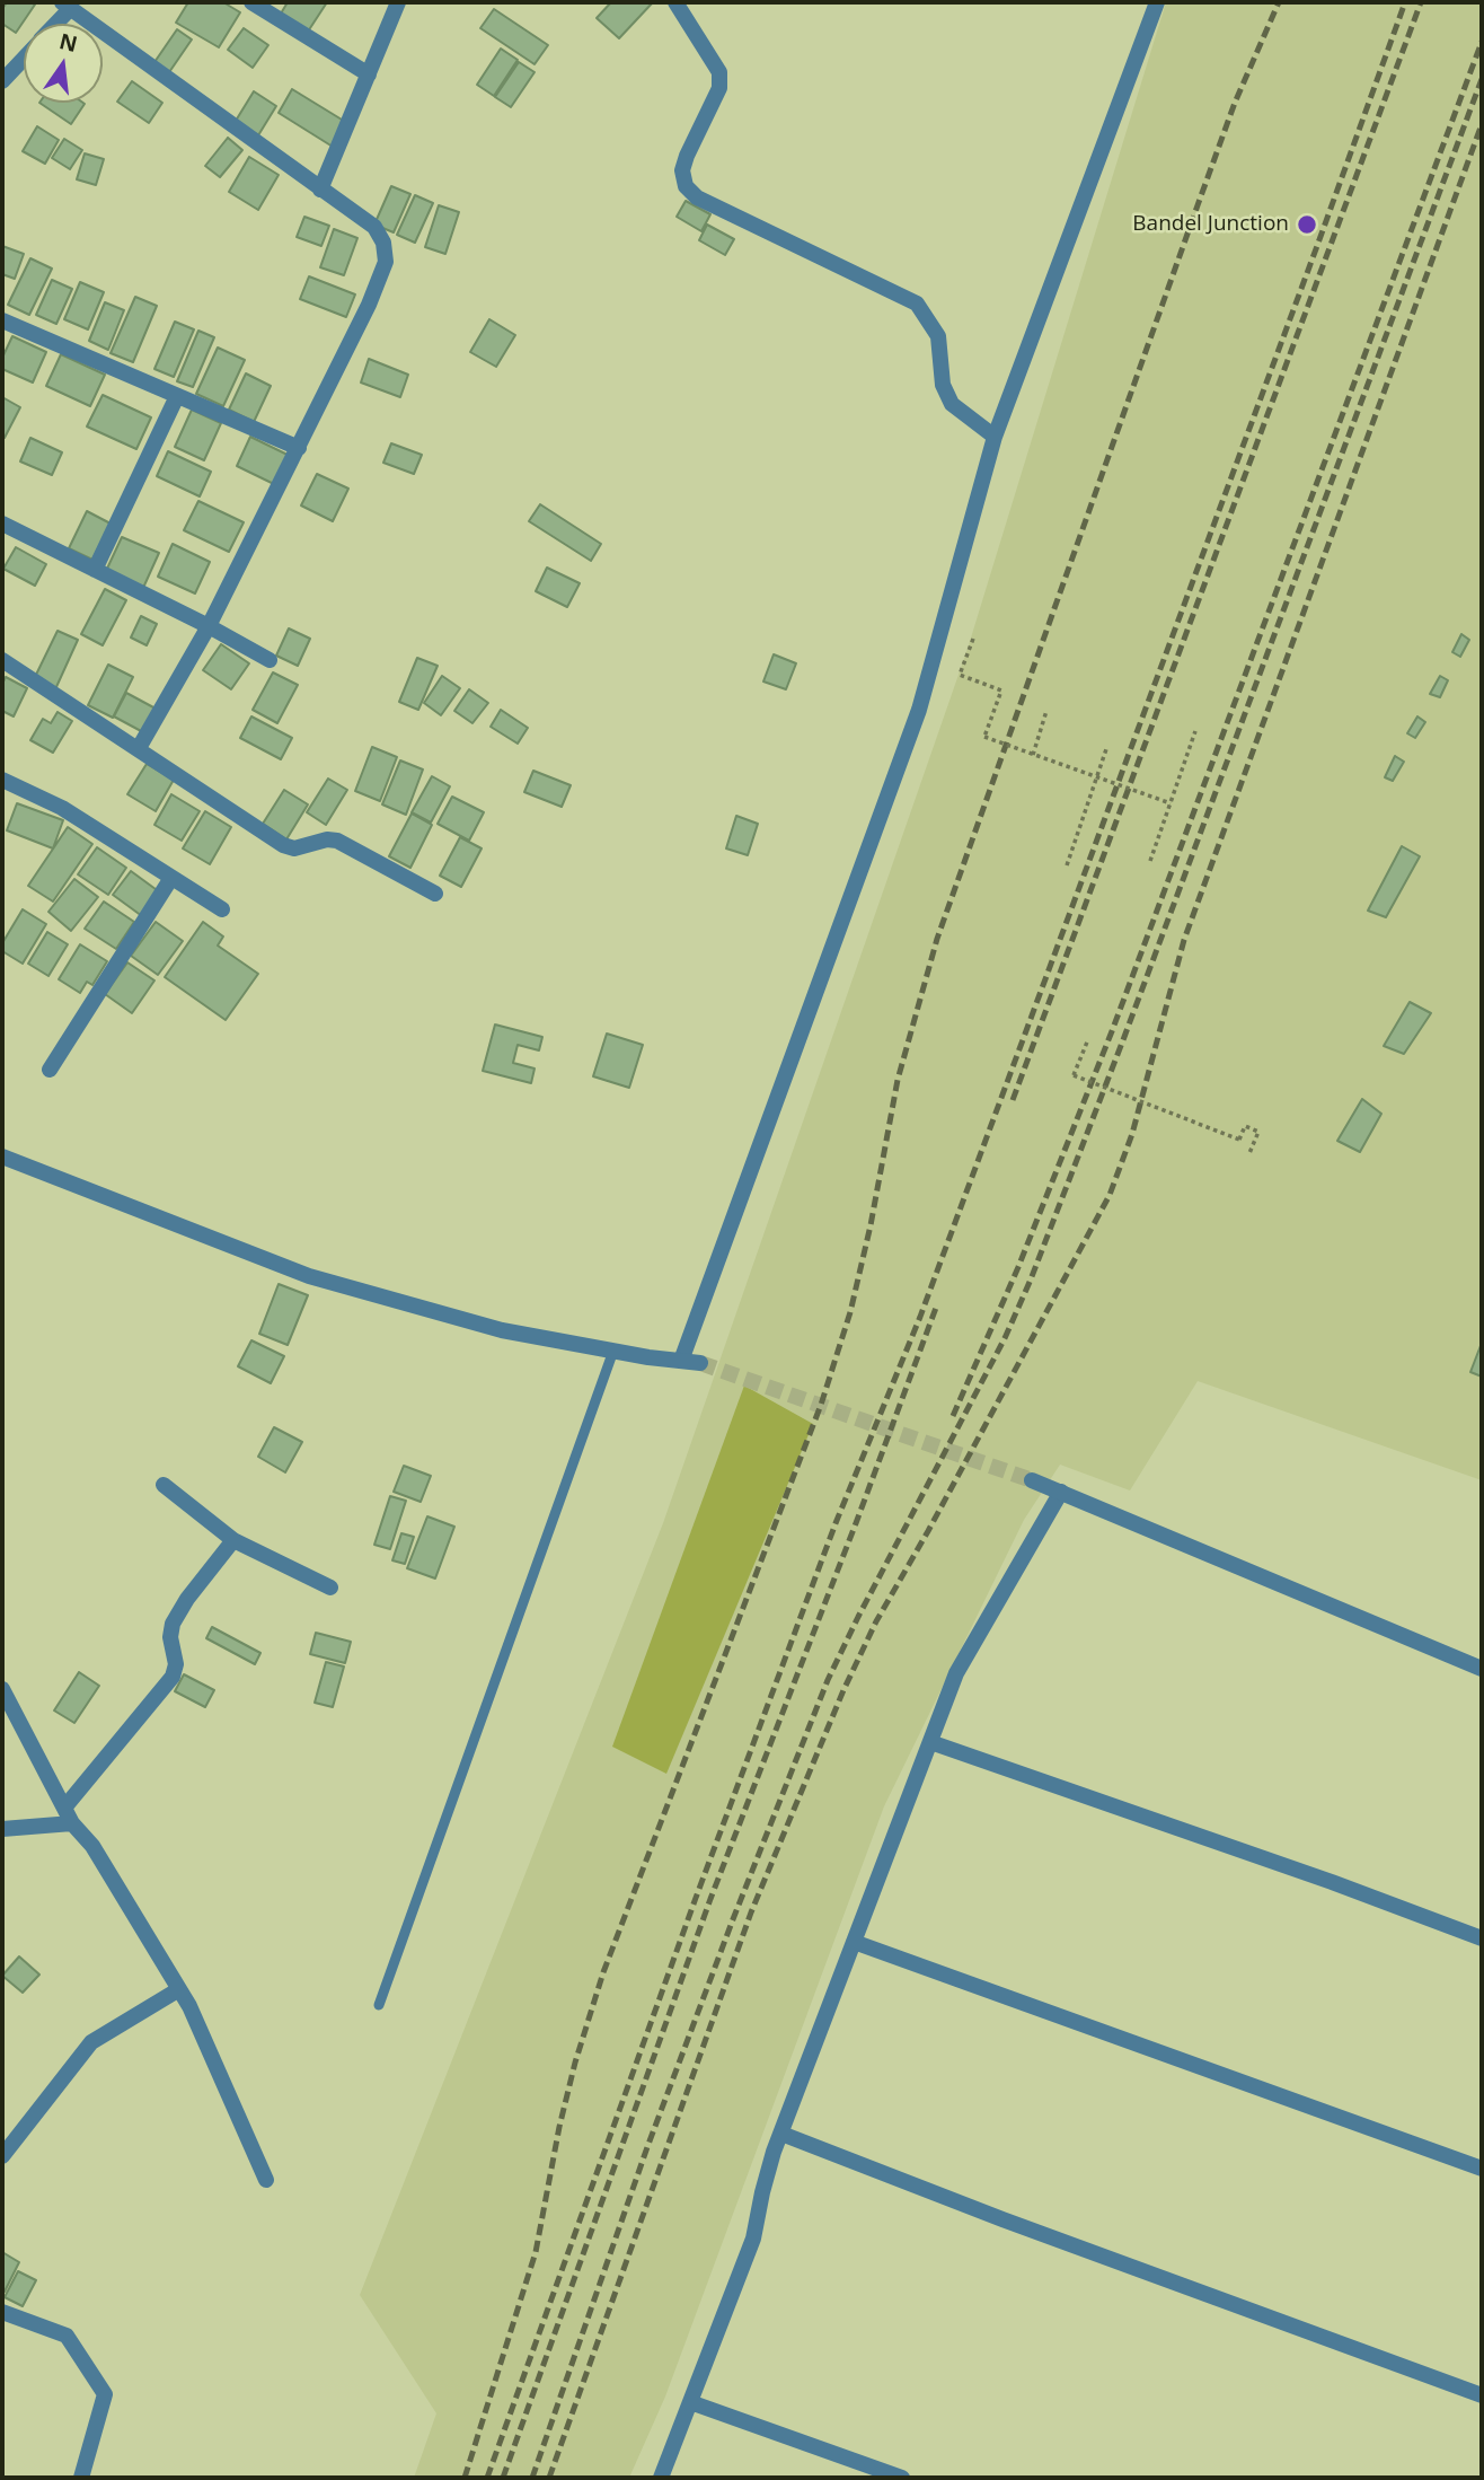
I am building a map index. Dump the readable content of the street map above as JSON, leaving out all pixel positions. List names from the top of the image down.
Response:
{
  "places": ["Bandel Junction"],
  "north": "top"
}
